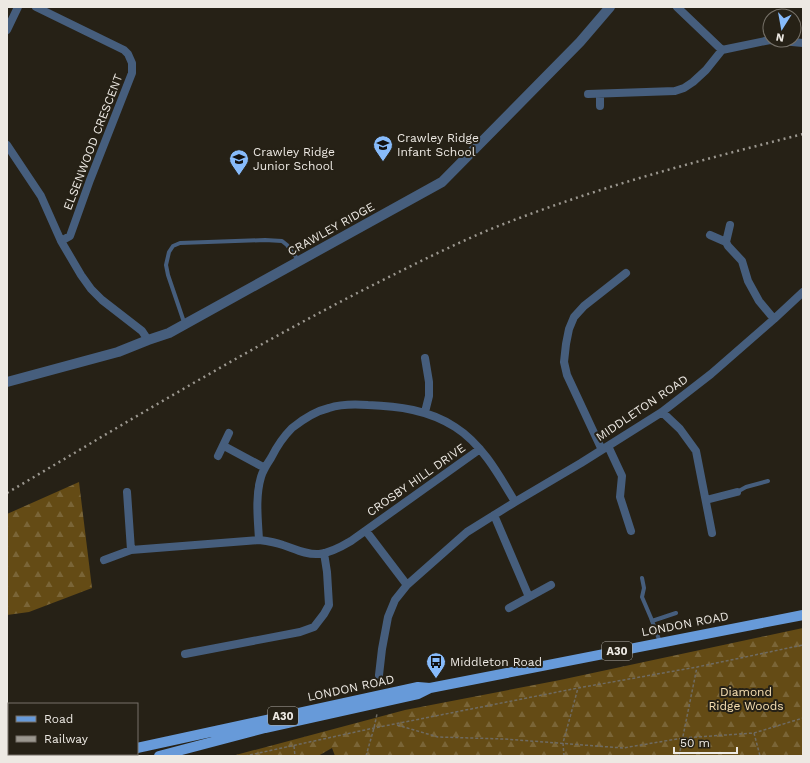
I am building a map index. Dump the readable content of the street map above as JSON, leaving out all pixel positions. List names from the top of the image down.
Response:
{
  "streets": {
    "main road": ["LONDON ROAD", "A30"],
    "street": [
      "ELSENWOOD CRESCENT",
      "CRAWLEY RIDGE",
      "MIDDLETON ROAD",
      "CROSBY HILL DRIVE"
    ]
  },
  "crossings": [
    ["MIDDLETON ROAD", "CROSBY HILL DRIVE"]
  ],
  "parks": ["Diamond Ridge Woods"],
  "places": {
    "school or university": ["Crawley Ridge Infant School", "Crawley Ridge Junior School"],
    "bus stop": ["Middleton Road"]
  },
  "legend": ["Road", "Railway"],
  "scale_bar": "50 m",
  "north": "bottom"
}
